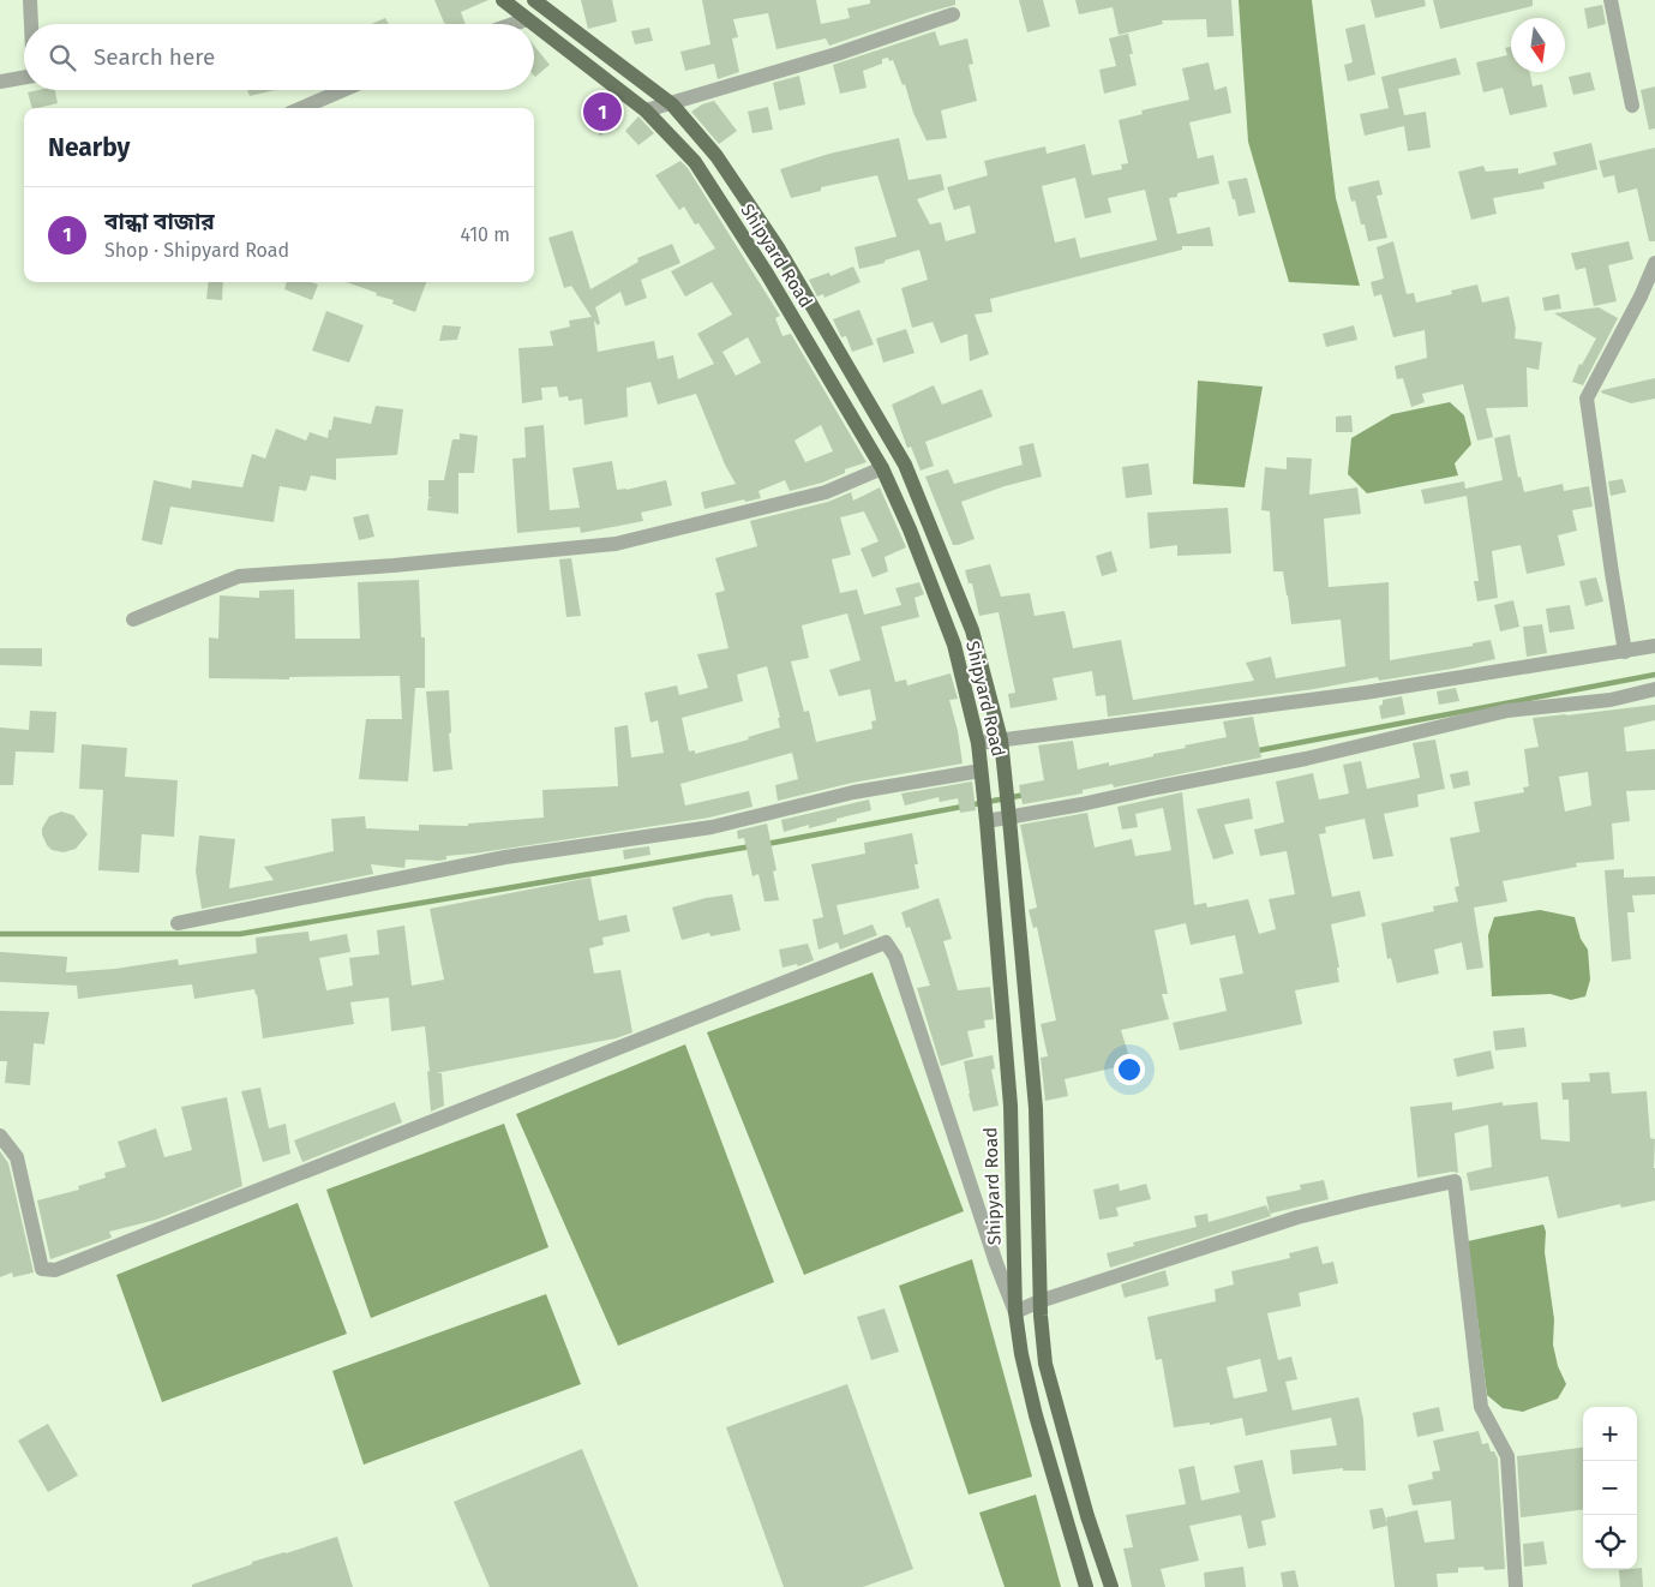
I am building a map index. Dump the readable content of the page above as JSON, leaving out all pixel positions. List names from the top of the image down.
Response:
{
  "streets": {
    "main road": ["Shipyard Road"]
  },
  "north": "bottom",
  "page": {
    "search": "Search here",
    "pins": "1",
    "heading": "Nearby",
    "list": [
      {
        "mark": "1",
        "name": "বান্ধা বাজার",
        "note": "Shop · Shipyard Road",
        "value": "410 m"
      }
    ],
    "map_buttons": ["+", "−"]
  }
}
